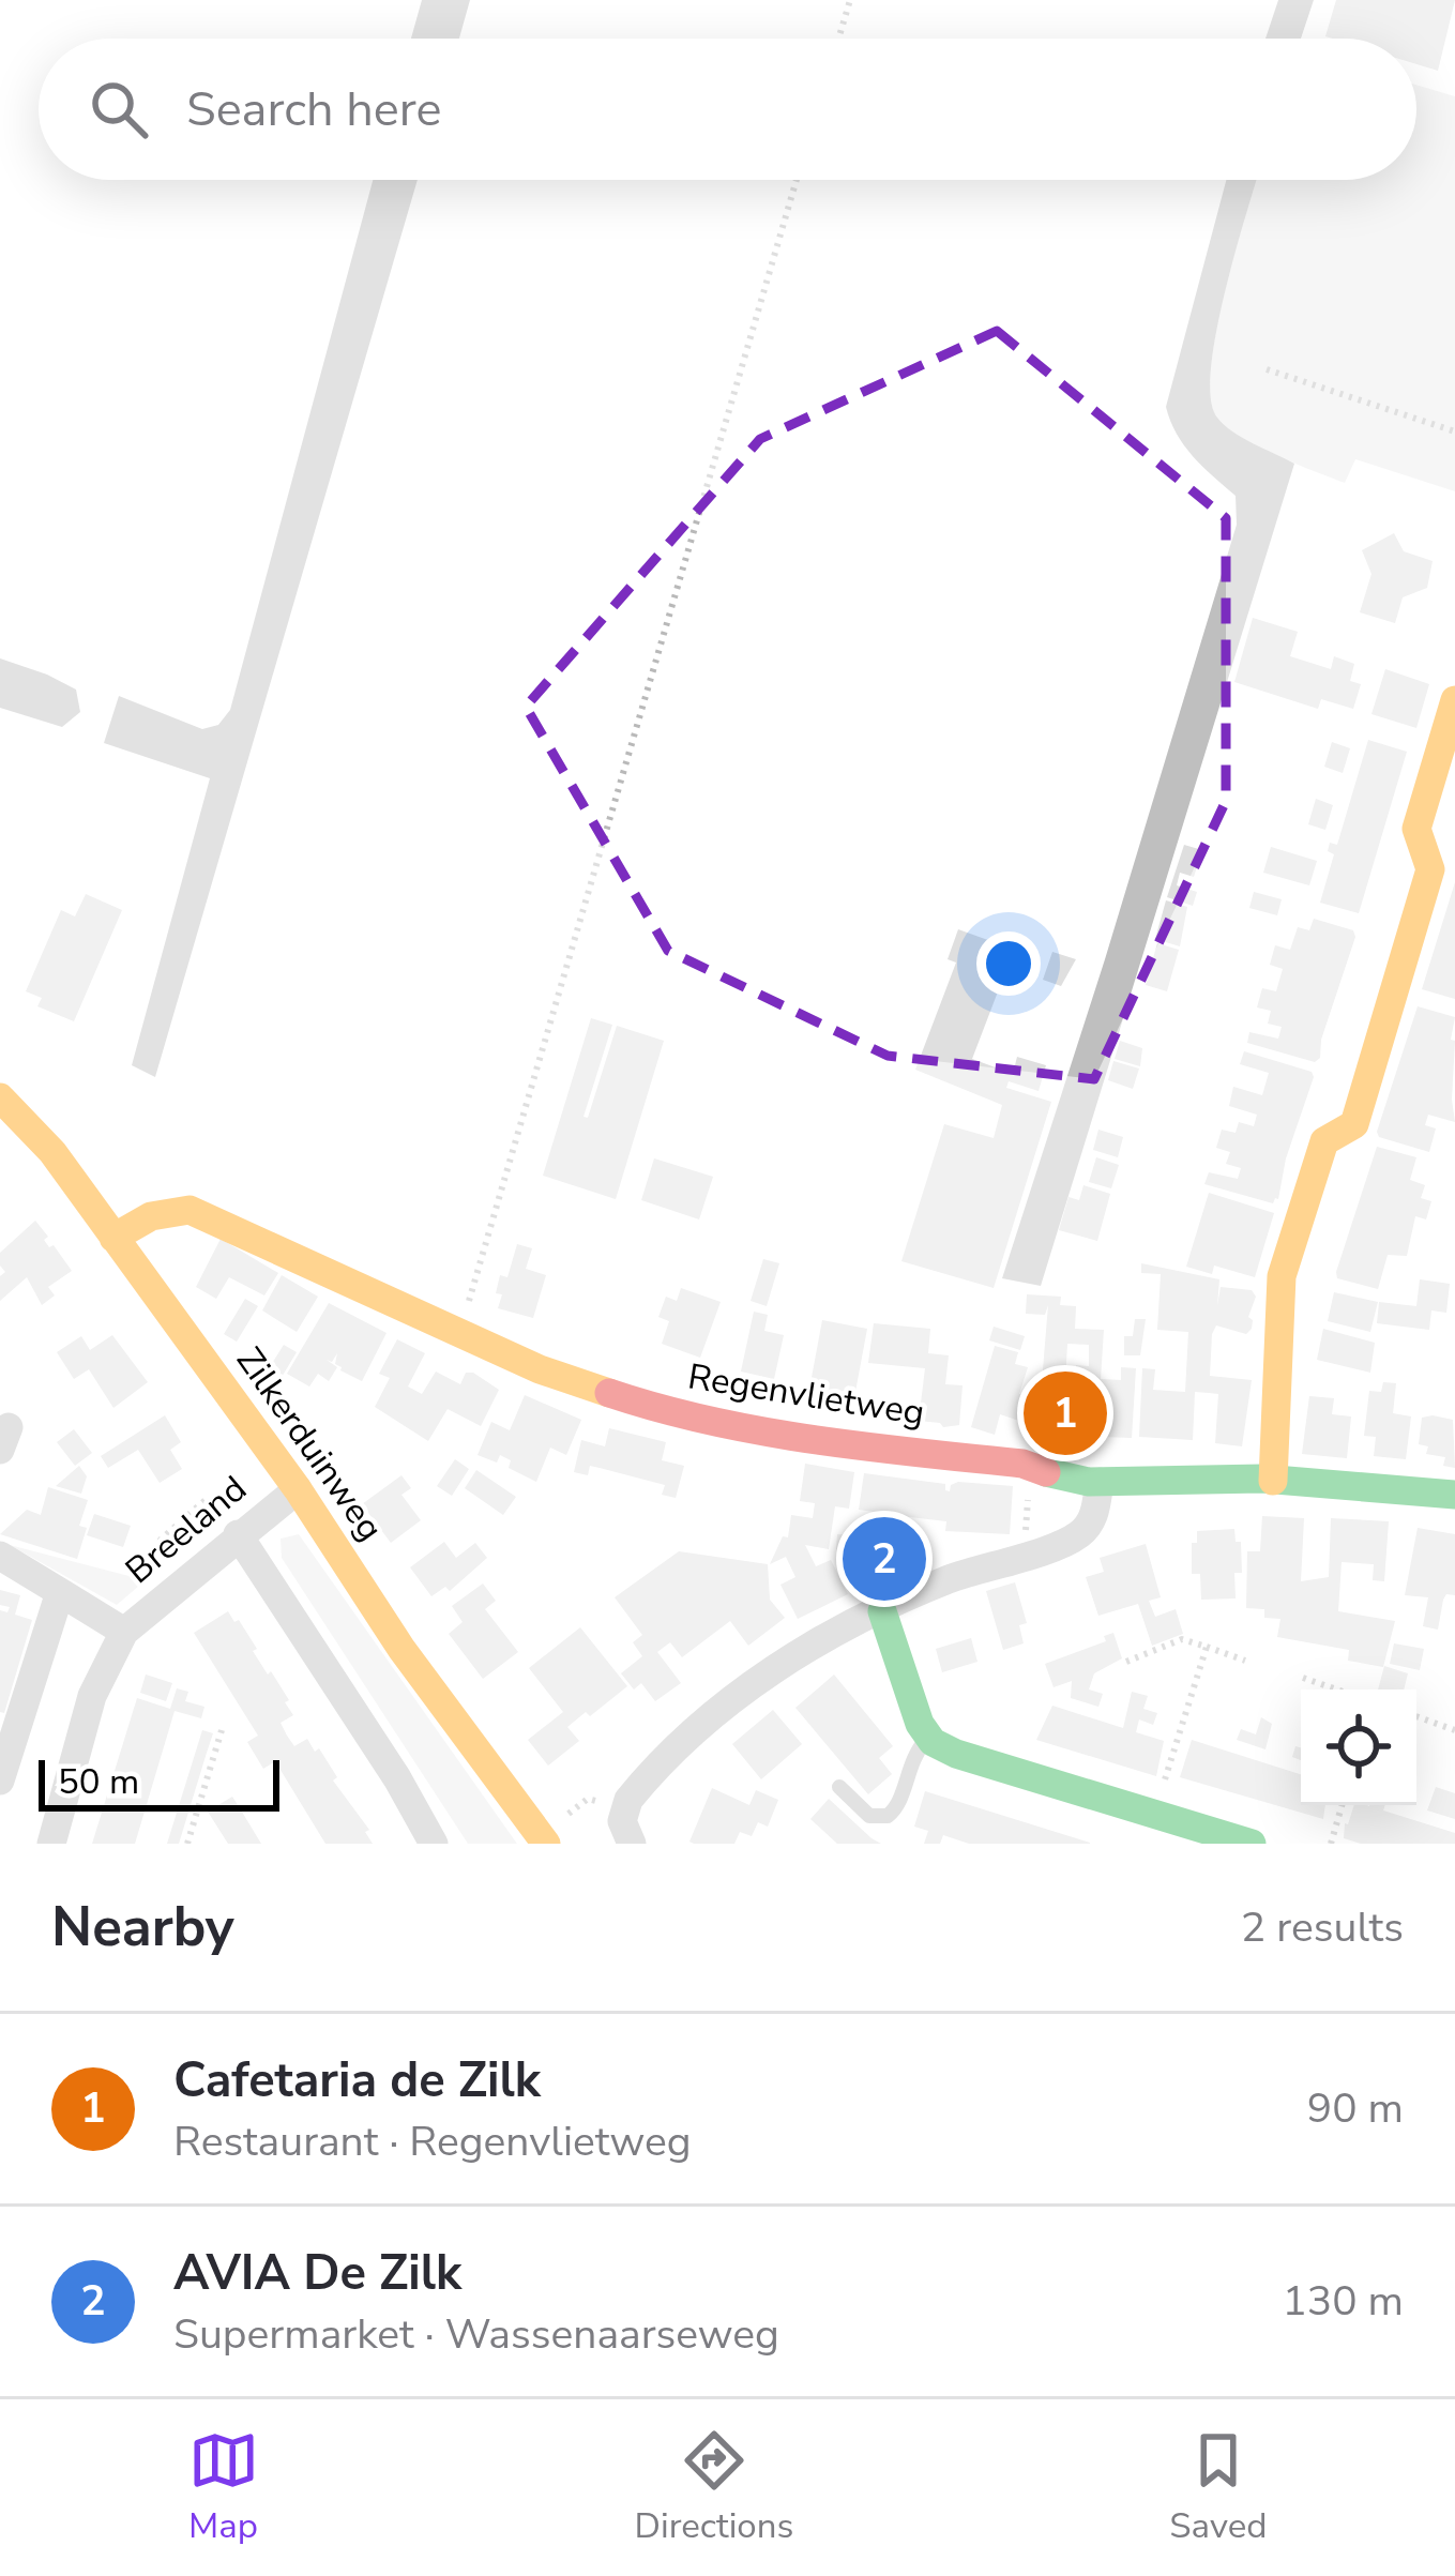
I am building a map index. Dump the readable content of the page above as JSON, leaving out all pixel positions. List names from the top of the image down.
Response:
{
  "streets": {
    "street": ["Regenvlietweg", "Zilkerduinweg", "Breeland"]
  },
  "crossings": [
    ["Regenvlietweg", "Zilkerduinweg"],
    ["Zilkerduinweg", "Breeland"]
  ],
  "scale_bar": "50 m",
  "page": {
    "search": "Search here",
    "pins": ["1", "2"],
    "scale": "50 m",
    "heading": ["Nearby", "2 results"],
    "list": [
      {
        "mark": "1",
        "name": "Cafetaria de Zilk",
        "note": "Restaurant · Regenvlietweg",
        "value": "90 m"
      },
      {
        "mark": "2",
        "name": "AVIA De Zilk",
        "note": "Supermarket · Wassenaarseweg",
        "value": "130 m"
      }
    ],
    "nav": ["Map", "Directions", "Saved"]
  }
}
